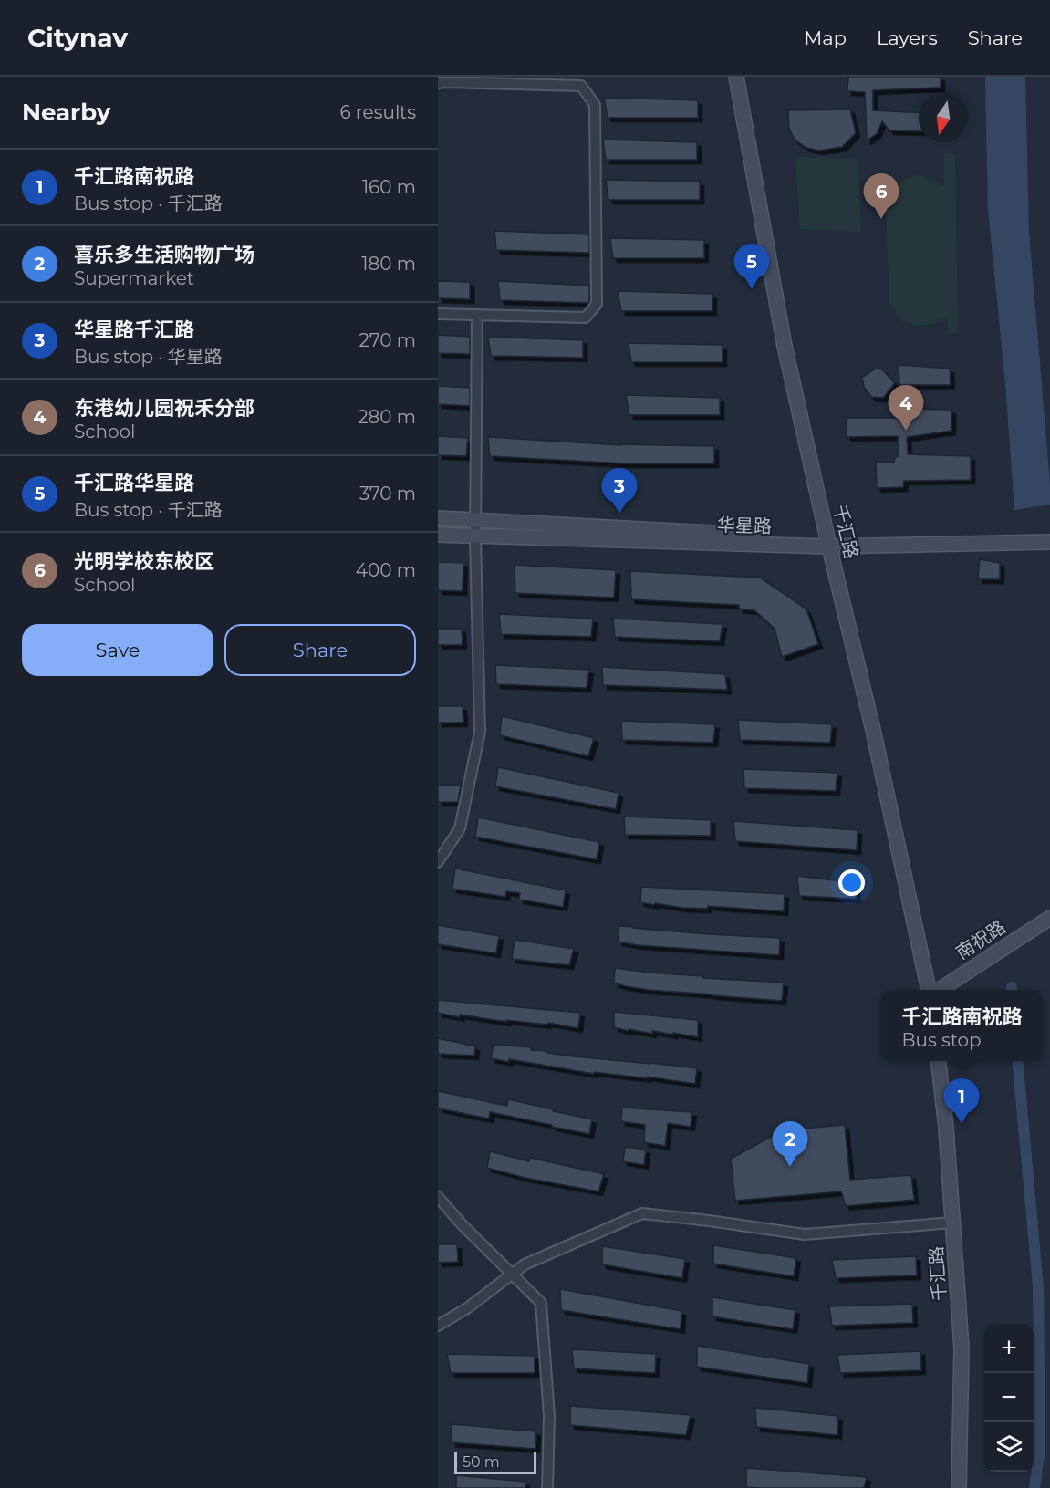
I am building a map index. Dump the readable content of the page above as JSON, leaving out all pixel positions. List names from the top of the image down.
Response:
{
  "streets": {
    "street": ["华星路", "千汇路", "南祝路"]
  },
  "crossings": [
    ["华星路", "千汇路"]
  ],
  "scale_bar": "50 m",
  "north": "bottom",
  "page": {
    "header": "Citynav",
    "nav": ["Map", "Layers", "Share"],
    "heading": ["Nearby", "6 results"],
    "list": [
      {
        "mark": "1",
        "name": "千汇路南祝路",
        "note": "Bus stop · 千汇路",
        "value": "160 m"
      },
      {
        "mark": "2",
        "name": "喜乐多生活购物广场",
        "note": "Supermarket",
        "value": "180 m"
      },
      {
        "mark": "3",
        "name": "华星路千汇路",
        "note": "Bus stop · 华星路",
        "value": "270 m"
      },
      {
        "mark": "4",
        "name": "东港幼儿园祝禾分部",
        "note": "School",
        "value": "280 m"
      },
      {
        "mark": "5",
        "name": "千汇路华星路",
        "note": "Bus stop · 千汇路",
        "value": "370 m"
      },
      {
        "mark": "6",
        "name": "光明学校东校区",
        "note": "School",
        "value": "400 m"
      }
    ],
    "pins": [
      "6",
      "5",
      "4",
      "3",
      "1",
      "2"
    ],
    "buttons": ["Save", "Share"],
    "popup": ["千汇路南祝路", "Bus stop"],
    "map_buttons": ["+", "−"],
    "scale": "50 m"
  }
}
